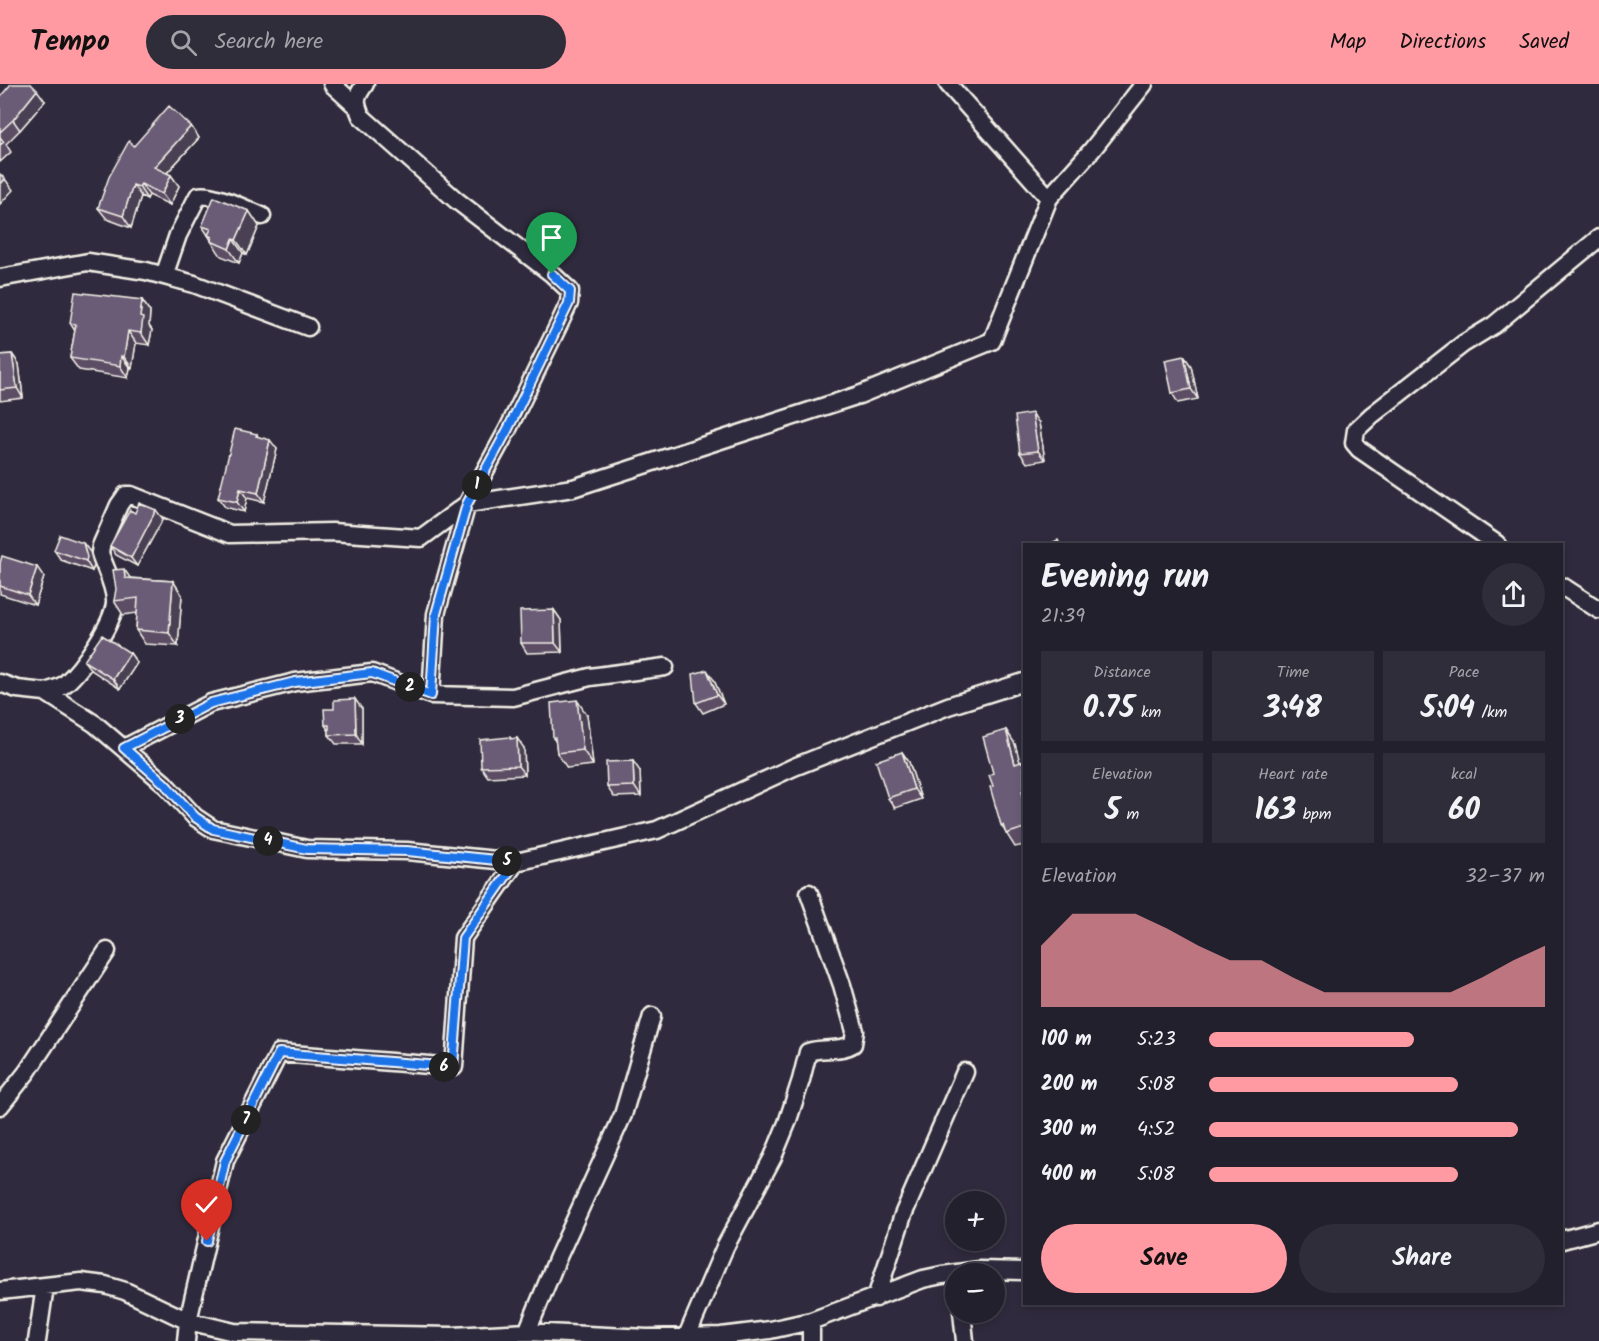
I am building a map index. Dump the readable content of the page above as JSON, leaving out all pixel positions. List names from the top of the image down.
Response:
{
  "page": {
    "header": "Tempo",
    "search": "Search here",
    "nav": ["Map", "Directions", "Saved"],
    "pins": [
      "1",
      "2",
      "3",
      "4",
      "5",
      "6",
      "7"
    ],
    "heading": ["Evening run", "21:39"],
    "stats": [
      ["Distance", "0.75 km"],
      ["Time", "3:48"],
      ["Pace", "5:04 /km"],
      ["Elevation", "5 m"],
      ["Heart rate", "163 bpm"],
      ["kcal", "60"]
    ],
    "chart": ["Elevation", "32–37 m"],
    "list": [
      {
        "name": "100 m",
        "note": "5:23"
      },
      {
        "name": "200 m",
        "note": "5:08"
      },
      {
        "name": "300 m",
        "note": "4:52"
      },
      {
        "name": "400 m",
        "note": "5:08"
      }
    ],
    "map_buttons": ["+", "−"],
    "buttons": ["Save", "Share"]
  }
}
